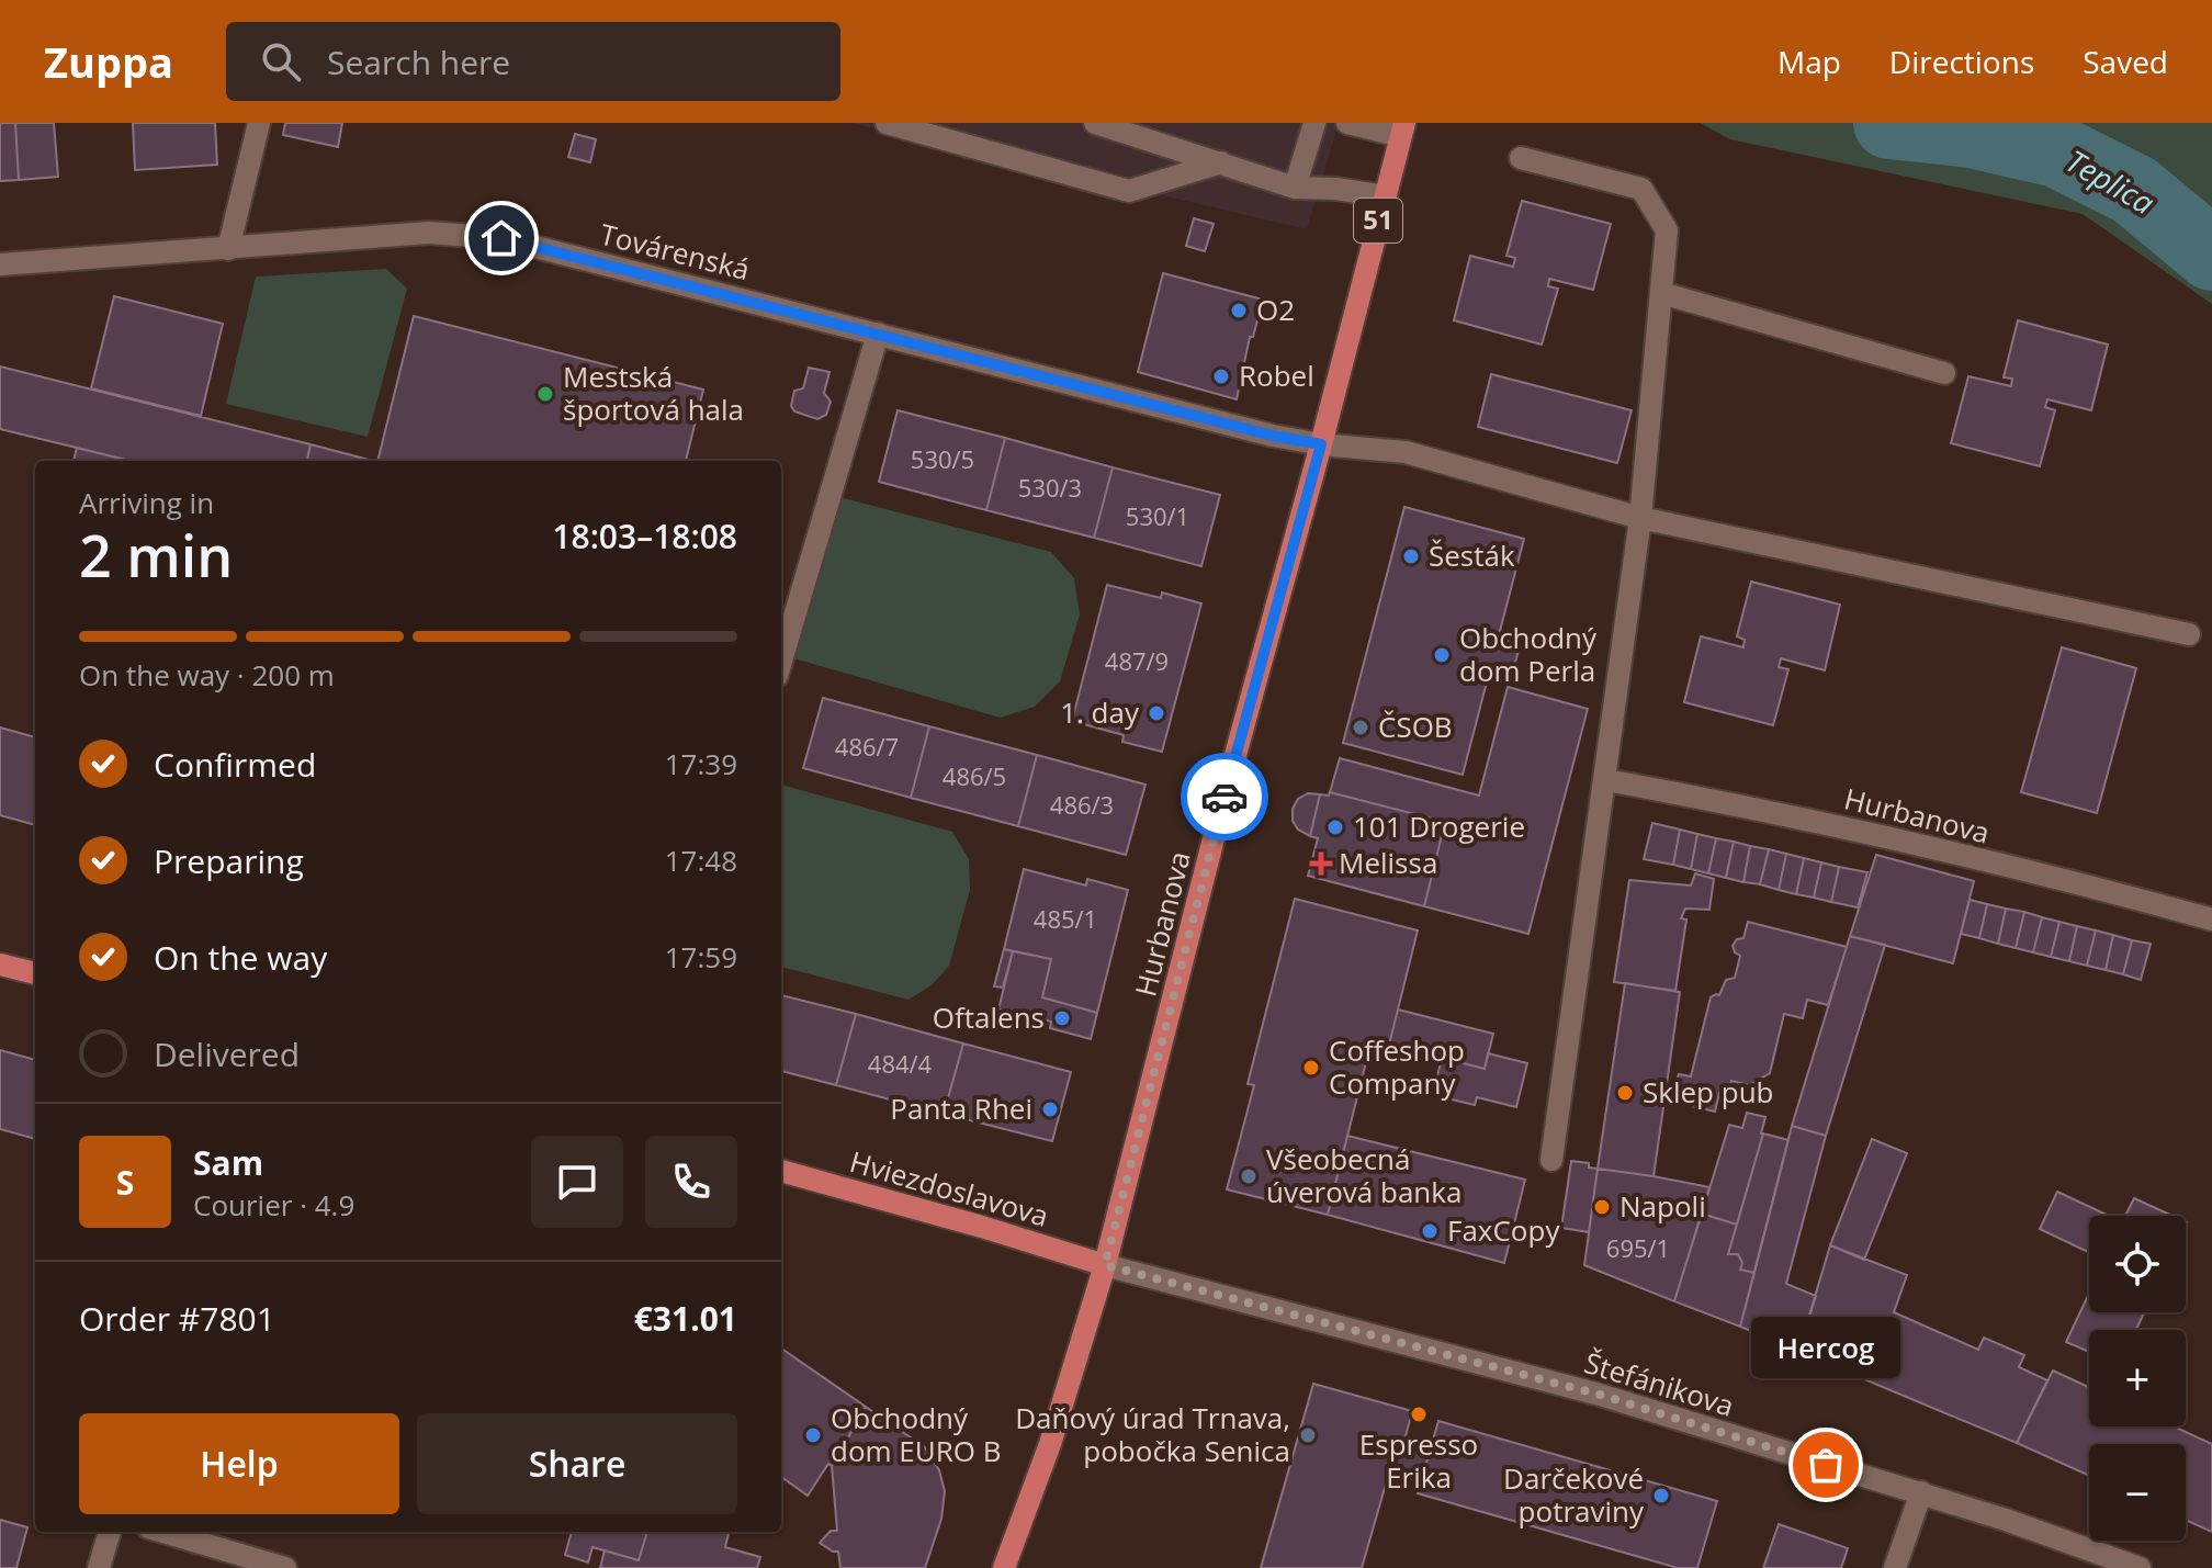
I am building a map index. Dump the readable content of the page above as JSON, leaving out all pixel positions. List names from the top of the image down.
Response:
{
  "streets": {
    "main road": ["51", "Hurbanova", "Hviezdoslavova"],
    "street": ["Továrenská", "Štefánikova"]
  },
  "crossings": [
    ["51", "Hurbanova"],
    ["51", "Hviezdoslavova"],
    ["51", "Štefánikova"],
    ["Továrenská", "Hurbanova"],
    ["Hurbanova", "Hviezdoslavova"],
    ["Hurbanova", "Štefánikova"],
    ["Hviezdoslavova", "Štefánikova"]
  ],
  "water": ["Teplica"],
  "places": {
    "other": [
      "O2",
      "Robel",
      "Mestská športová hala",
      "Šesták",
      "Obchodný dom Perla",
      "1. day",
      "ČSOB",
      "101 Drogerie",
      "Oftalens",
      "Coffeshop Company",
      "Sklep pub",
      "Panta Rhei",
      "Všeobecná úverová banka",
      "Napoli",
      "FaxCopy",
      "Espresso Erika",
      "Obchodný dom EURO B",
      "Daňový úrad Trnava, pobočka Senica",
      "Hercog",
      "Darčekové potraviny"
    ],
    "health": ["Melissa"]
  },
  "house_numbers": [
    "530/5",
    "530/3",
    "530/1",
    "487/9",
    "486/7",
    "486/5",
    "486/3",
    "485/1",
    "484/4",
    "695/1"
  ],
  "page": {
    "header": "Zuppa",
    "search": "Search here",
    "nav": ["Map", "Directions", "Saved"],
    "heading": ["2 min", "Arriving in", "18:03–18:08"],
    "panel": [
      "Sam",
      "Courier · 4.9",
      "Order #7801",
      "€31.01"
    ],
    "bar": "On the way · 200 m",
    "list": [
      ["Confirmed", "17:39"],
      ["Preparing", "17:48"],
      ["On the way", "17:59"],
      "Delivered"
    ],
    "round": "S",
    "map_buttons": ["+", "−"],
    "bubble": "Hercog",
    "buttons": ["Help", "Share"]
  }
}
